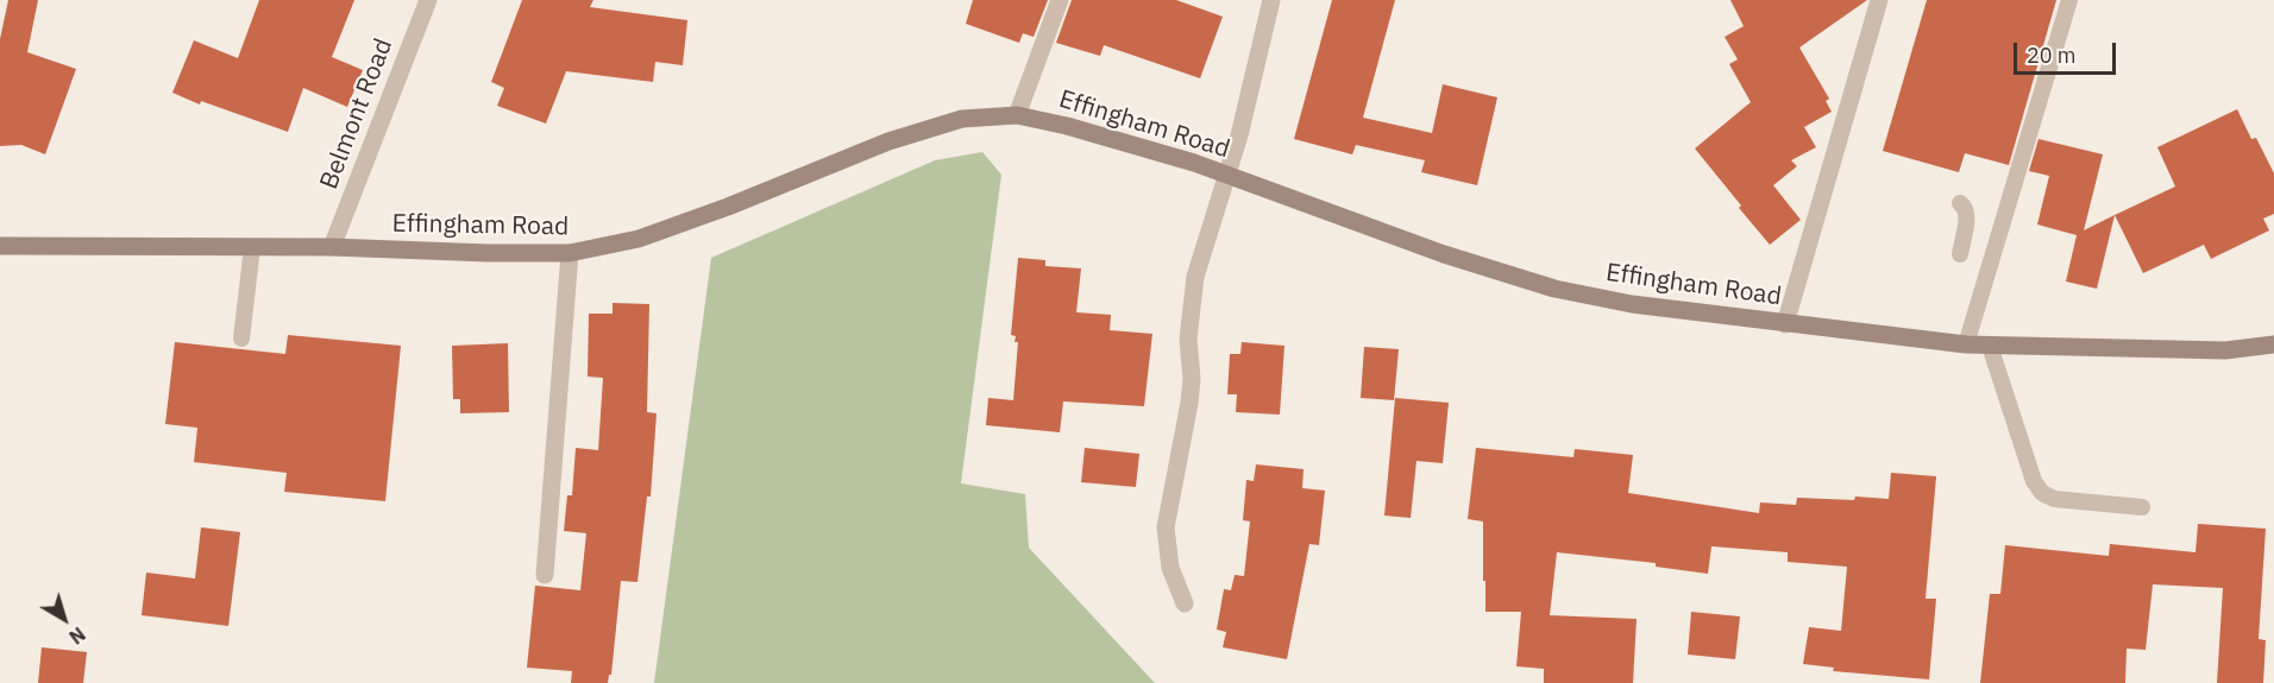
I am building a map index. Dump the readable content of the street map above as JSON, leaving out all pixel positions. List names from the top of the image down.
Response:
{
  "streets": {
    "street": ["Belmont Road", "Effingham Road"]
  },
  "crossings": [
    ["Belmont Road", "Effingham Road"]
  ],
  "scale_bar": "20 m",
  "north": "bottom right"
}
